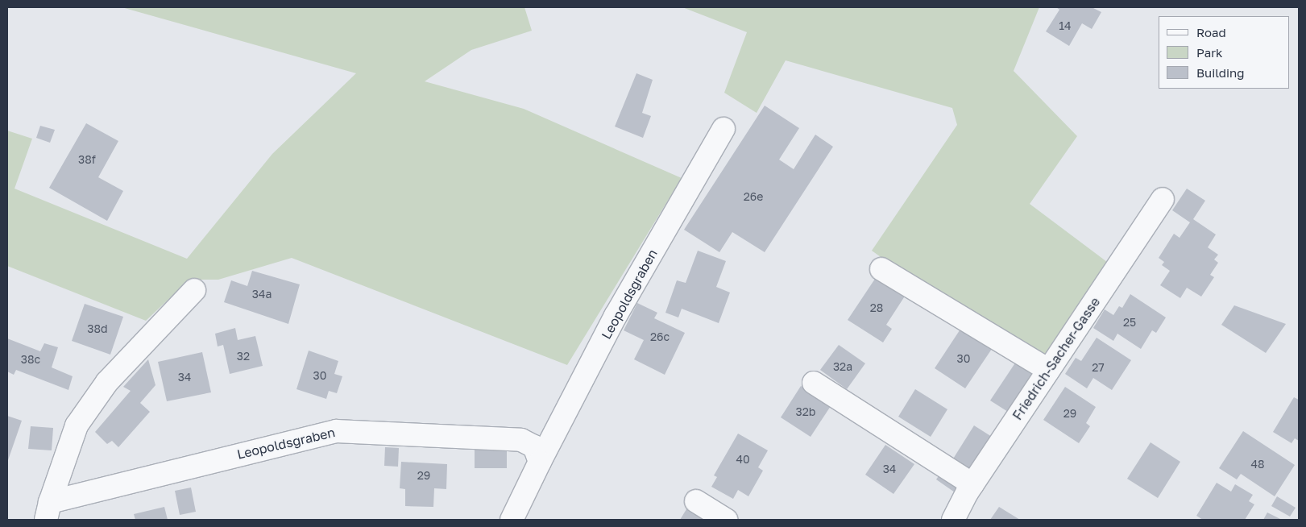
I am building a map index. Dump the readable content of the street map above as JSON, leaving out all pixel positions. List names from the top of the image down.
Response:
{
  "streets": {
    "street": ["Leopoldsgraben", "Friedrich-Sacher-Gasse"]
  },
  "house_numbers": [
    "14",
    "38f",
    "26e",
    "34a",
    "28",
    "25",
    "38d",
    "26c",
    "32",
    "30",
    "38c",
    "32a",
    "27",
    "30",
    "34",
    "32b",
    "29",
    "40",
    "48",
    "34",
    "29"
  ],
  "legend": ["Road", "Park", "Building"]
}
